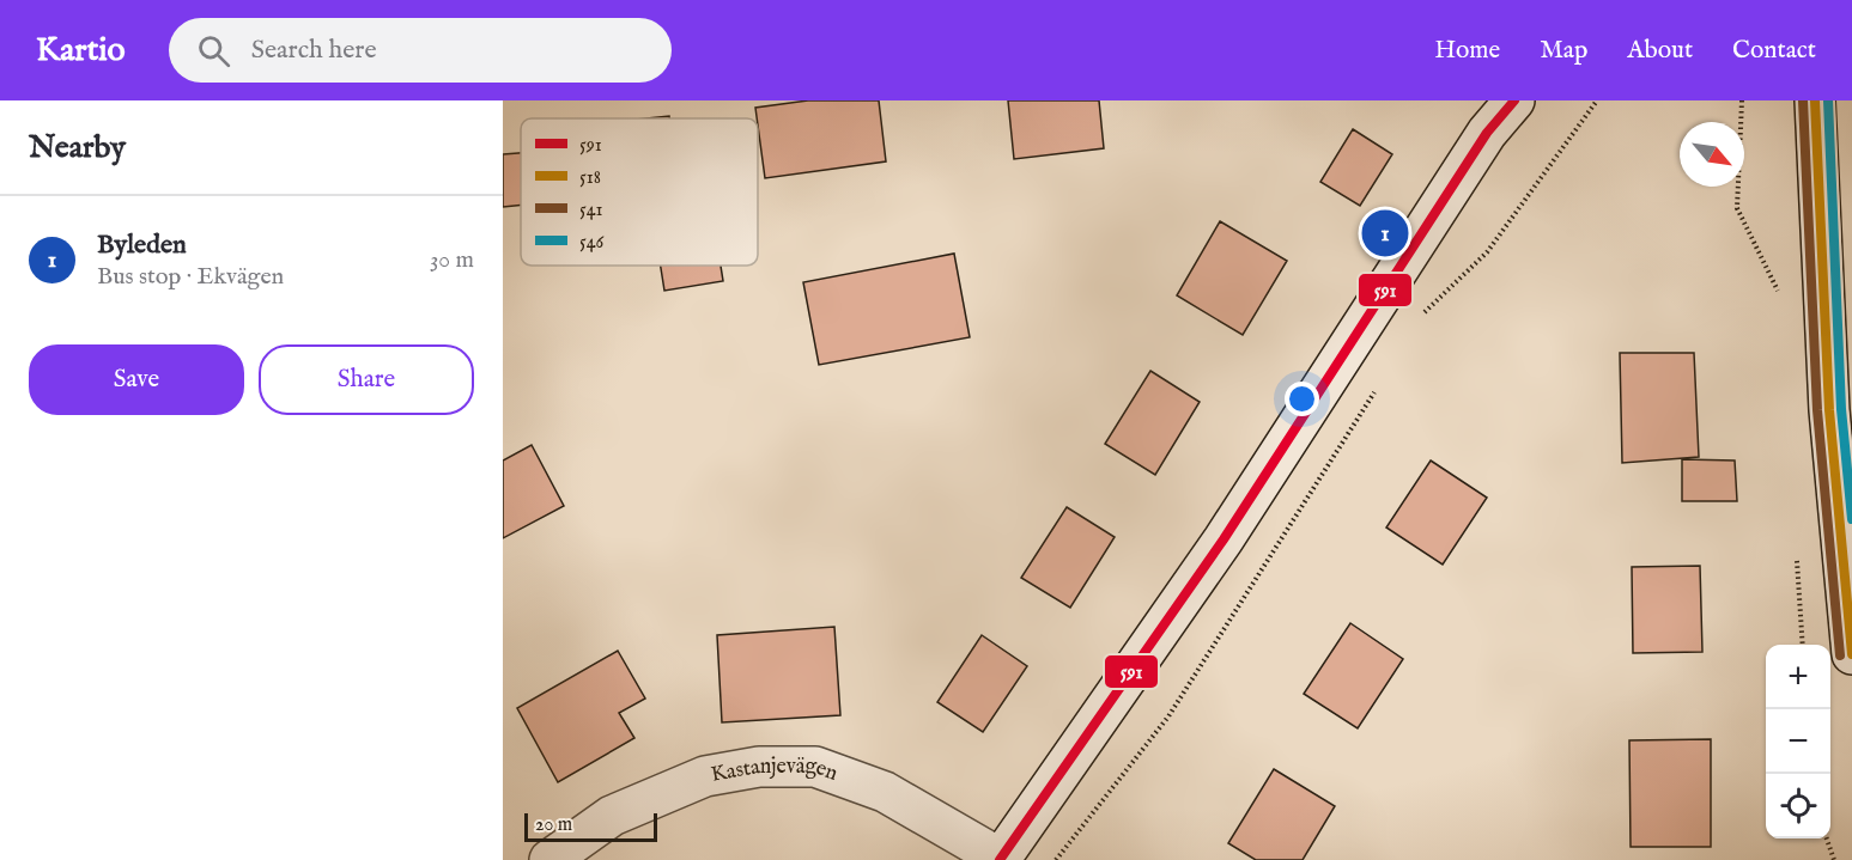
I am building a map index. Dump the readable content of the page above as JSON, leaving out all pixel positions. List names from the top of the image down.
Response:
{
  "streets": {
    "street": ["Kastanjevägen"]
  },
  "lines": [
    "transit line 591",
    "transit line 518",
    "transit line 541",
    "transit line 546"
  ],
  "legend": [
    "591",
    "518",
    "541",
    "546"
  ],
  "scale_bar": "20 m",
  "north": "bottom right",
  "page": {
    "header": "Kartio",
    "search": "Search here",
    "nav": [
      "Home",
      "Map",
      "About",
      "Contact"
    ],
    "heading": "Nearby",
    "list": [
      {
        "mark": "1",
        "name": "Byleden",
        "note": "Bus stop · Ekvägen",
        "value": "30 m"
      }
    ],
    "pins": "1",
    "buttons": ["Save", "Share"],
    "map_buttons": ["+", "−"],
    "scale": "20 m"
  }
}
